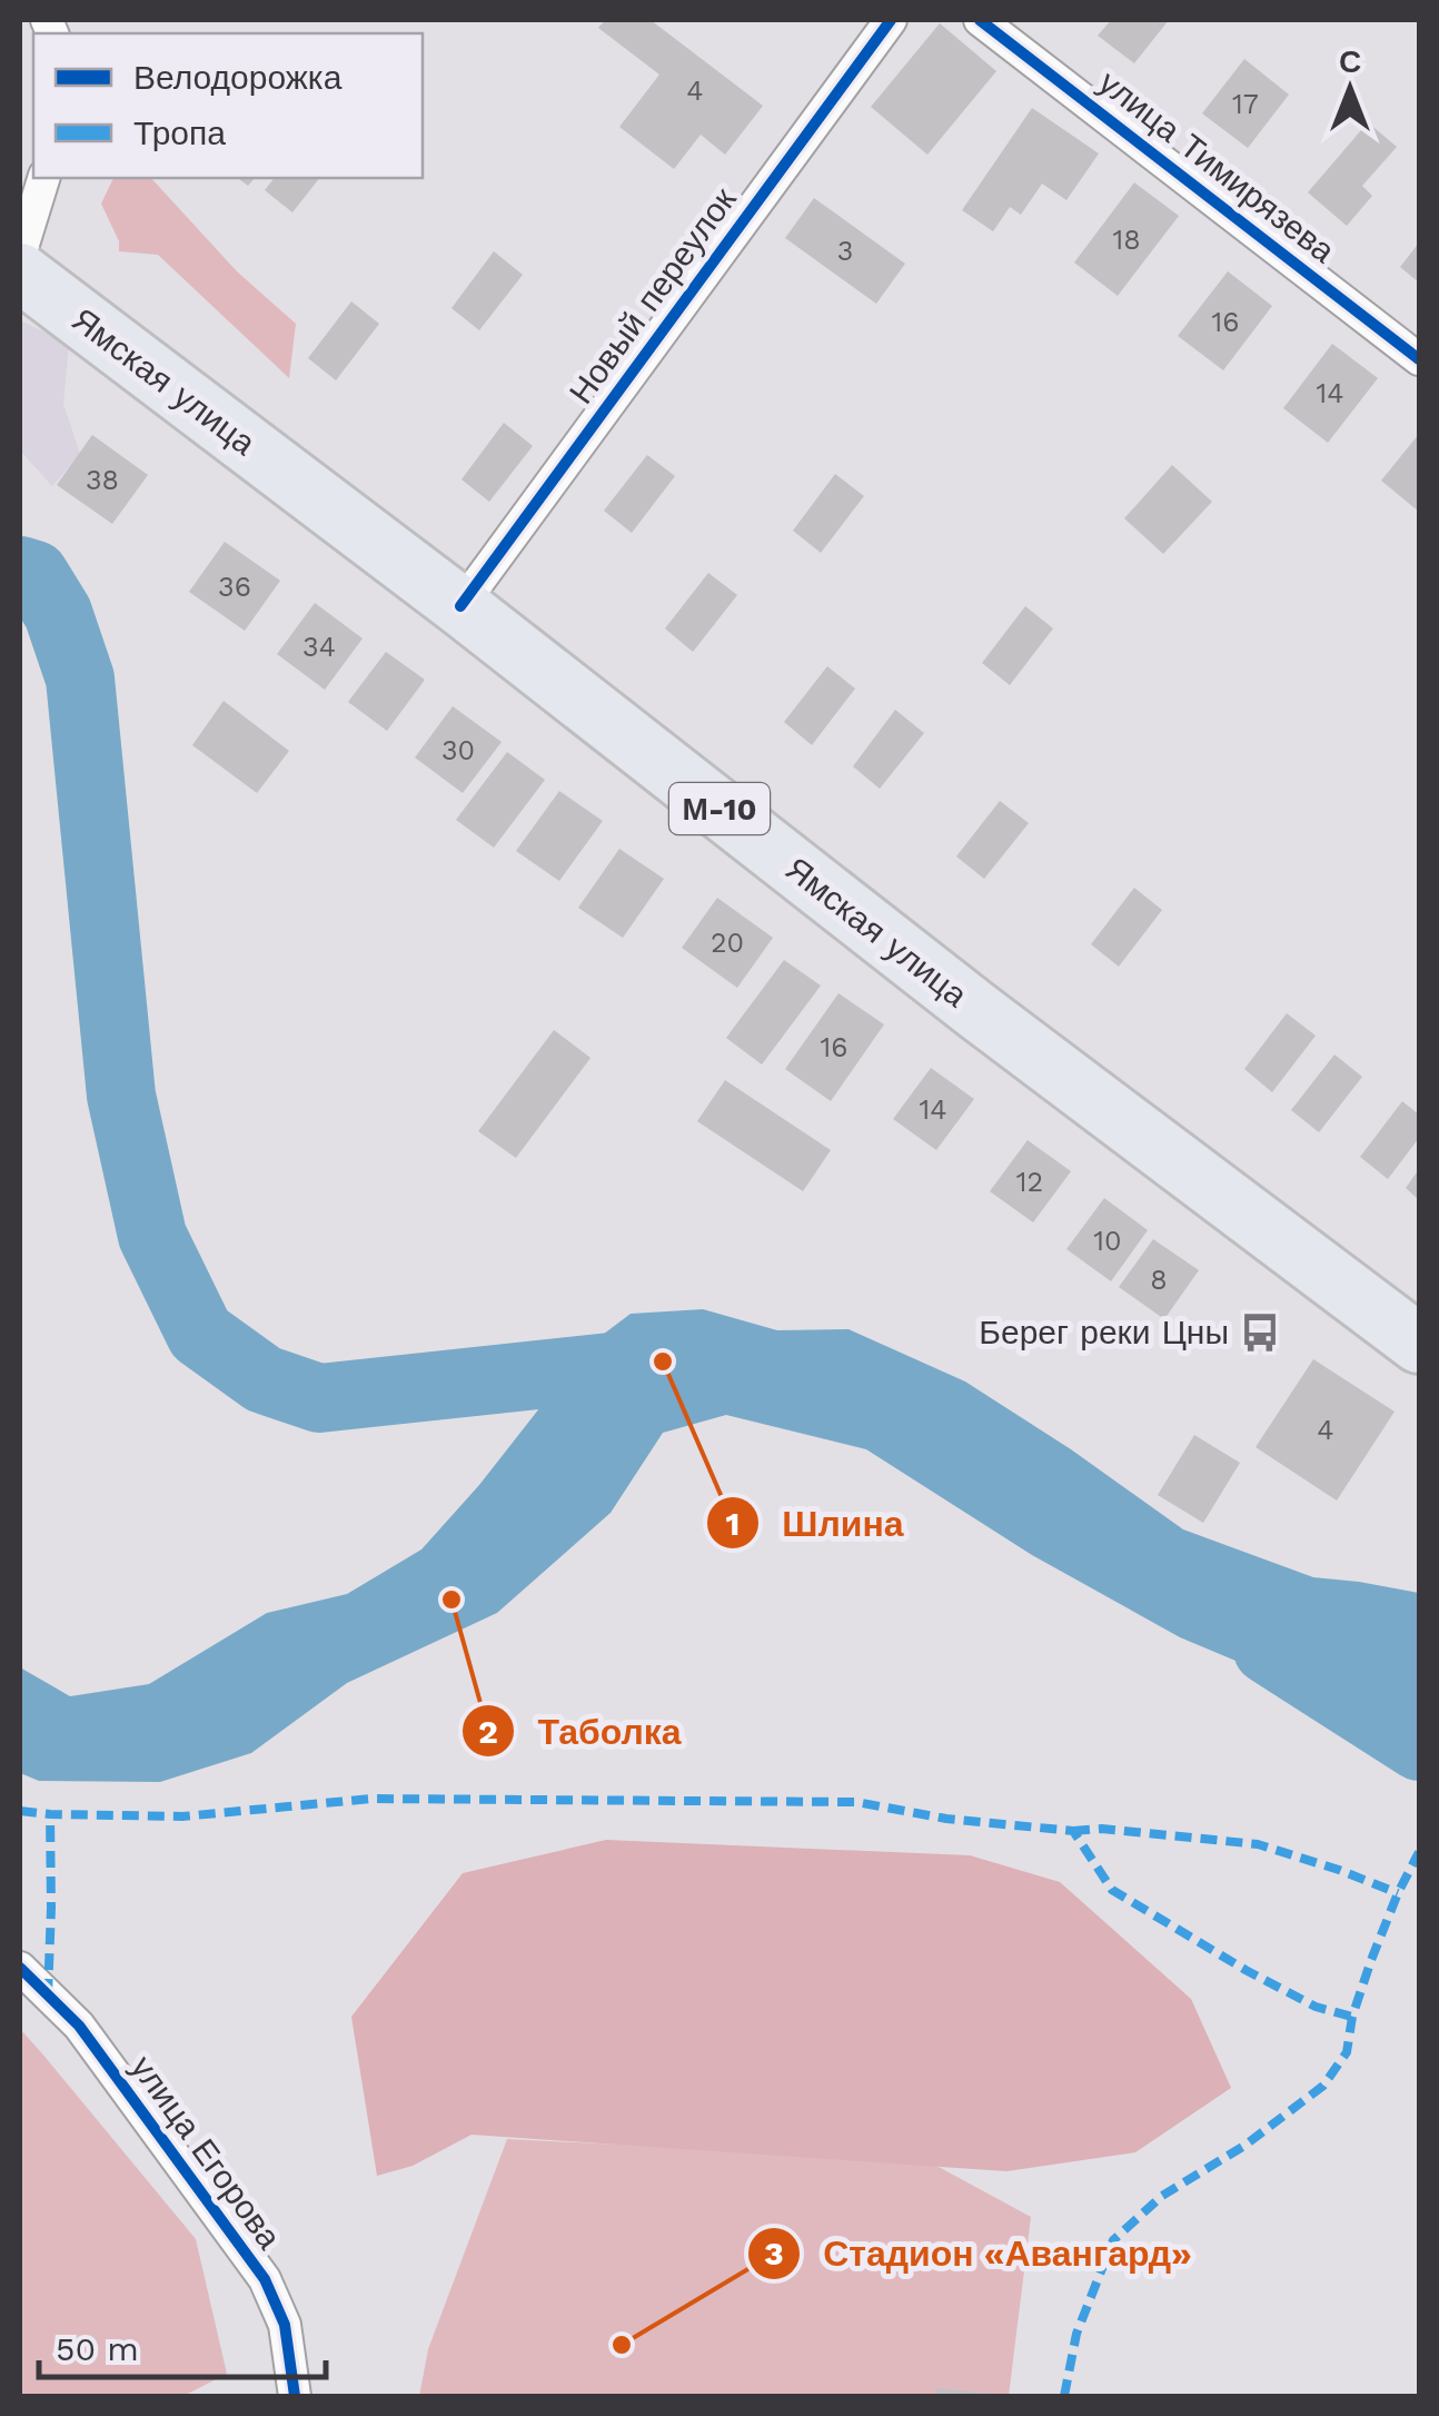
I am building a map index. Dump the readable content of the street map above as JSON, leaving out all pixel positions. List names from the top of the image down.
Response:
{
  "streets": {
    "highway": ["Ямская улица", "М-10"],
    "street": ["улица Тимирязева", "Новый переулок", "улица Егорова"]
  },
  "crossings": [
    ["Новый переулок", "Ямская улица"]
  ],
  "places": {
    "bus stop": ["Берег реки Цны"],
    "other": ["Шлина", "Таболка", "Стадион «Авангард»"]
  },
  "house_numbers": [
    "4",
    "17",
    "18",
    "3",
    "16",
    "14",
    "38",
    "36",
    "34",
    "30",
    "20",
    "16",
    "14",
    "12",
    "10",
    "8",
    "4"
  ],
  "legend": ["Велодорожка", "Тропа"],
  "scale_bar": "50 m",
  "north": "top"
}
